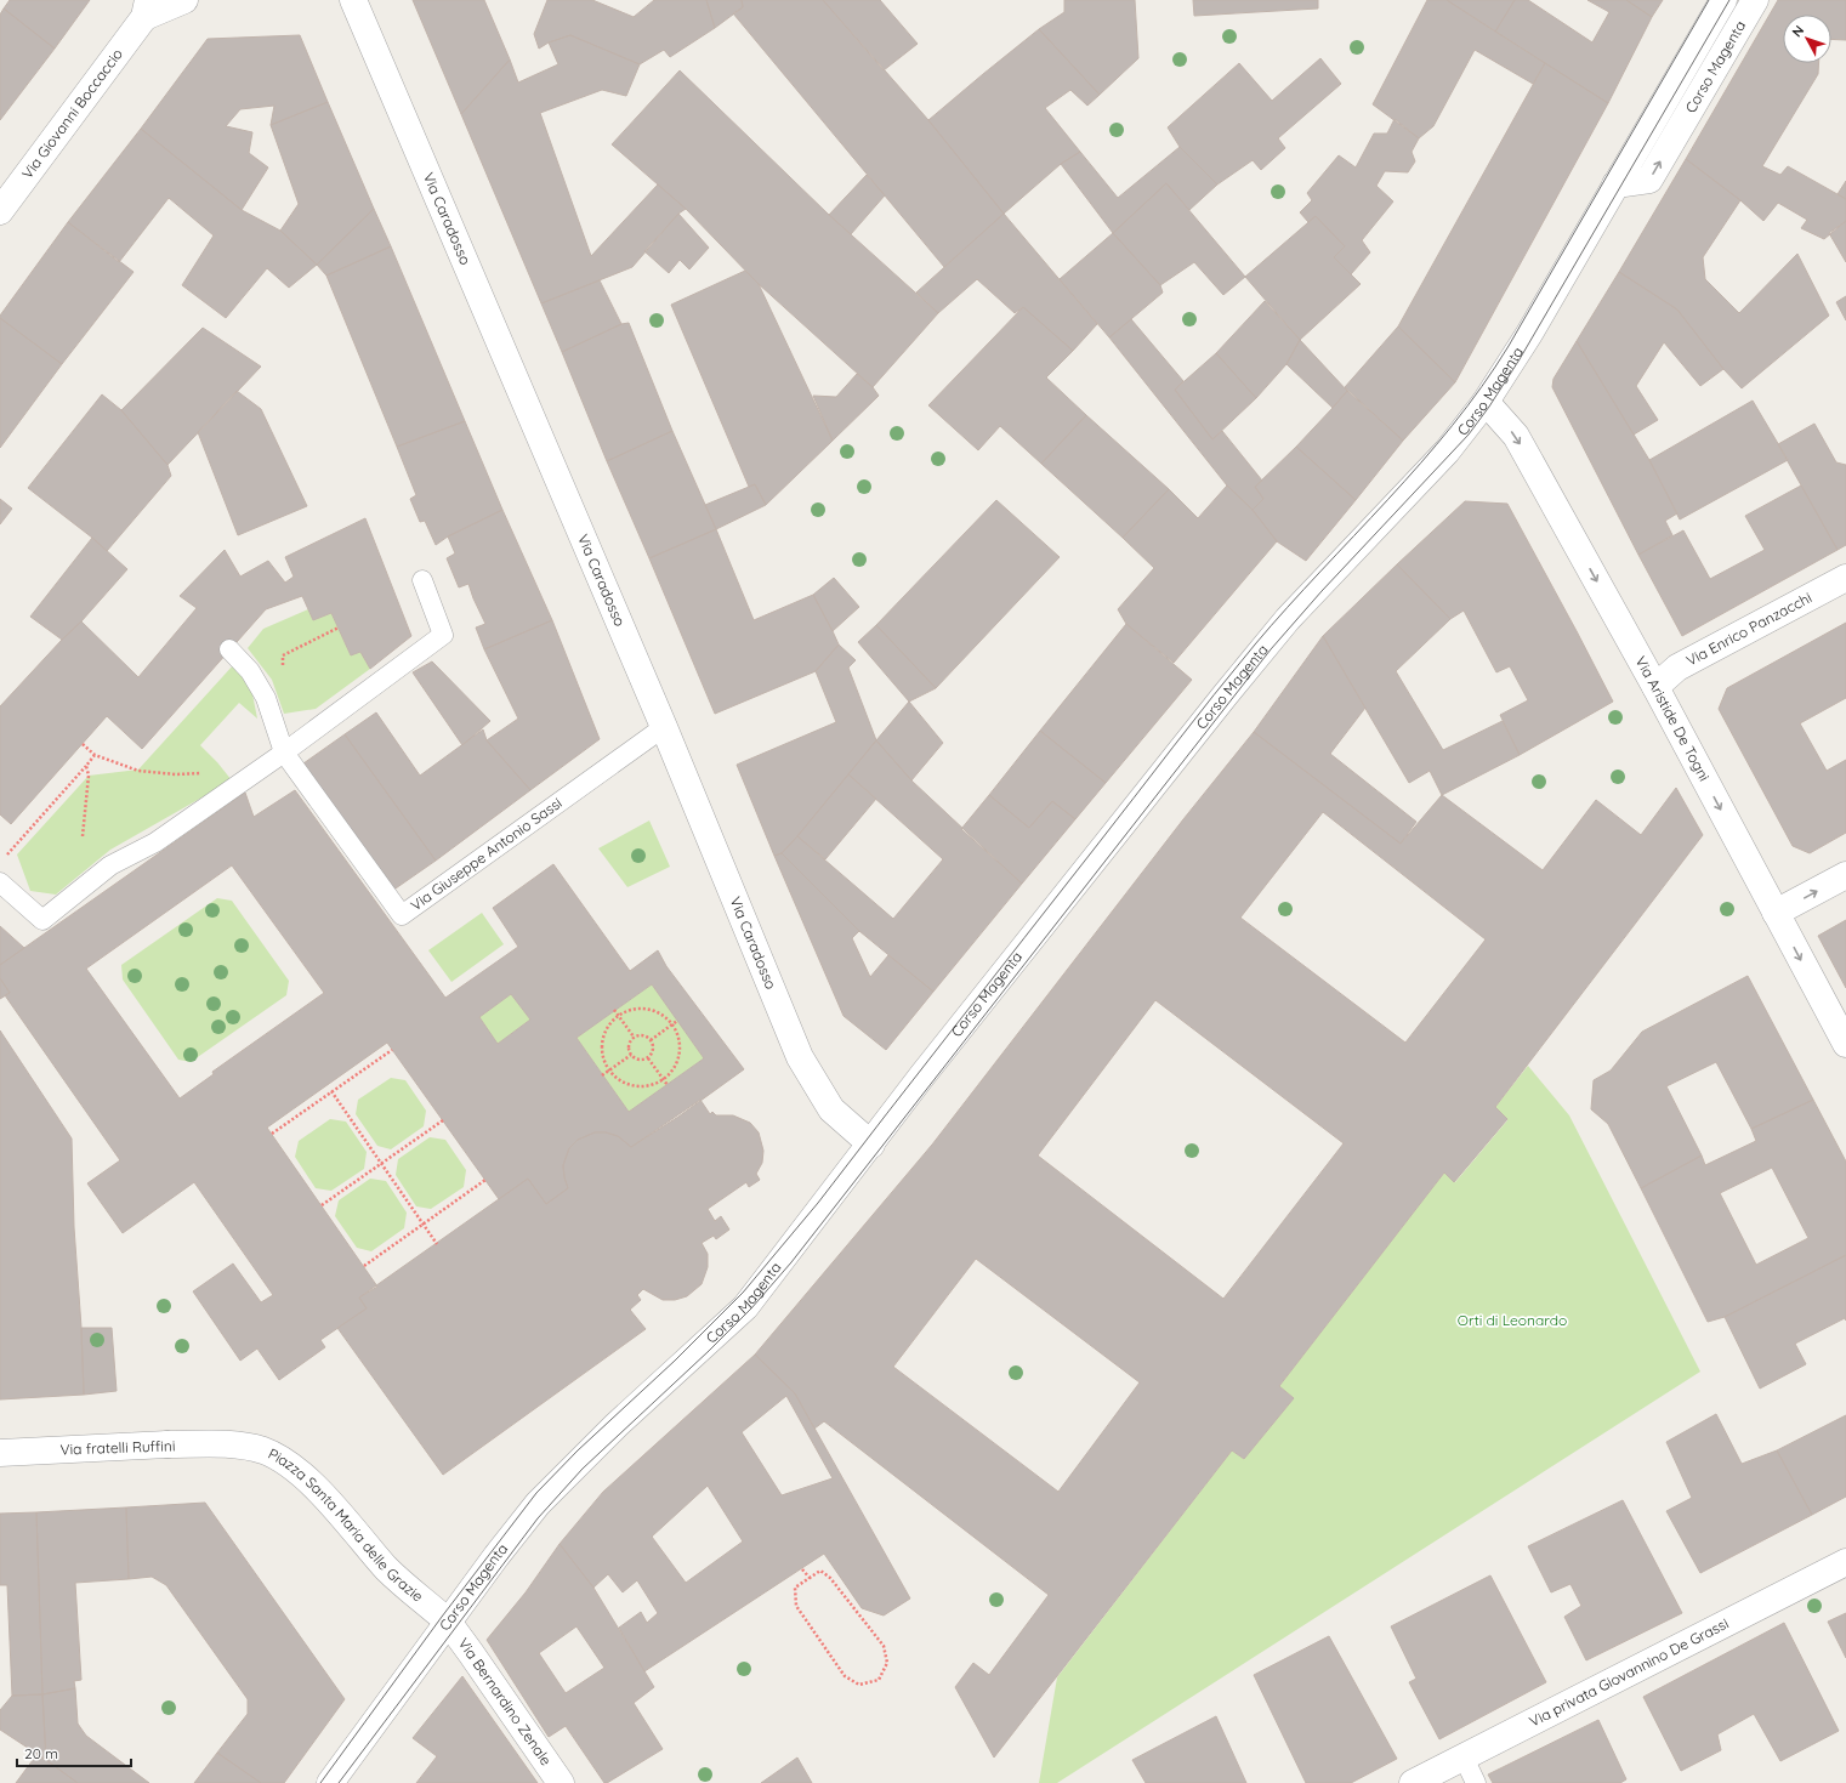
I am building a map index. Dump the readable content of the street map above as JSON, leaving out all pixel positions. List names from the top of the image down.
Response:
{
  "streets": {
    "street": [
      "Corso Magenta",
      "Via Giovanni Boccaccio",
      "Via Caradosso",
      "Via Enrico Panzacchi",
      "Via Aristide De Togni",
      "Via fratelli Ruffini",
      "Piazza Santa Maria delle Grazie",
      "Via privata Giovannino De Grassi",
      "Via Bernardino Zenale"
    ],
    "lane": ["Via Giuseppe Antonio Sassi"]
  },
  "crossings": [
    ["Corso Magenta", "Via Caradosso"],
    ["Corso Magenta", "Via Aristide De Togni"],
    ["Corso Magenta", "Piazza Santa Maria delle Grazie"],
    ["Corso Magenta", "Via Bernardino Zenale"],
    ["Via Caradosso", "Via Giuseppe Antonio Sassi"],
    ["Via Enrico Panzacchi", "Via Aristide De Togni"],
    ["Via fratelli Ruffini", "Piazza Santa Maria delle Grazie"],
    ["Piazza Santa Maria delle Grazie", "Via Bernardino Zenale"]
  ],
  "one_way": ["Via Aristide De Togni"],
  "parks": ["Orti di Leonardo"],
  "scale_bar": "20 m",
  "north": "top left"
}
